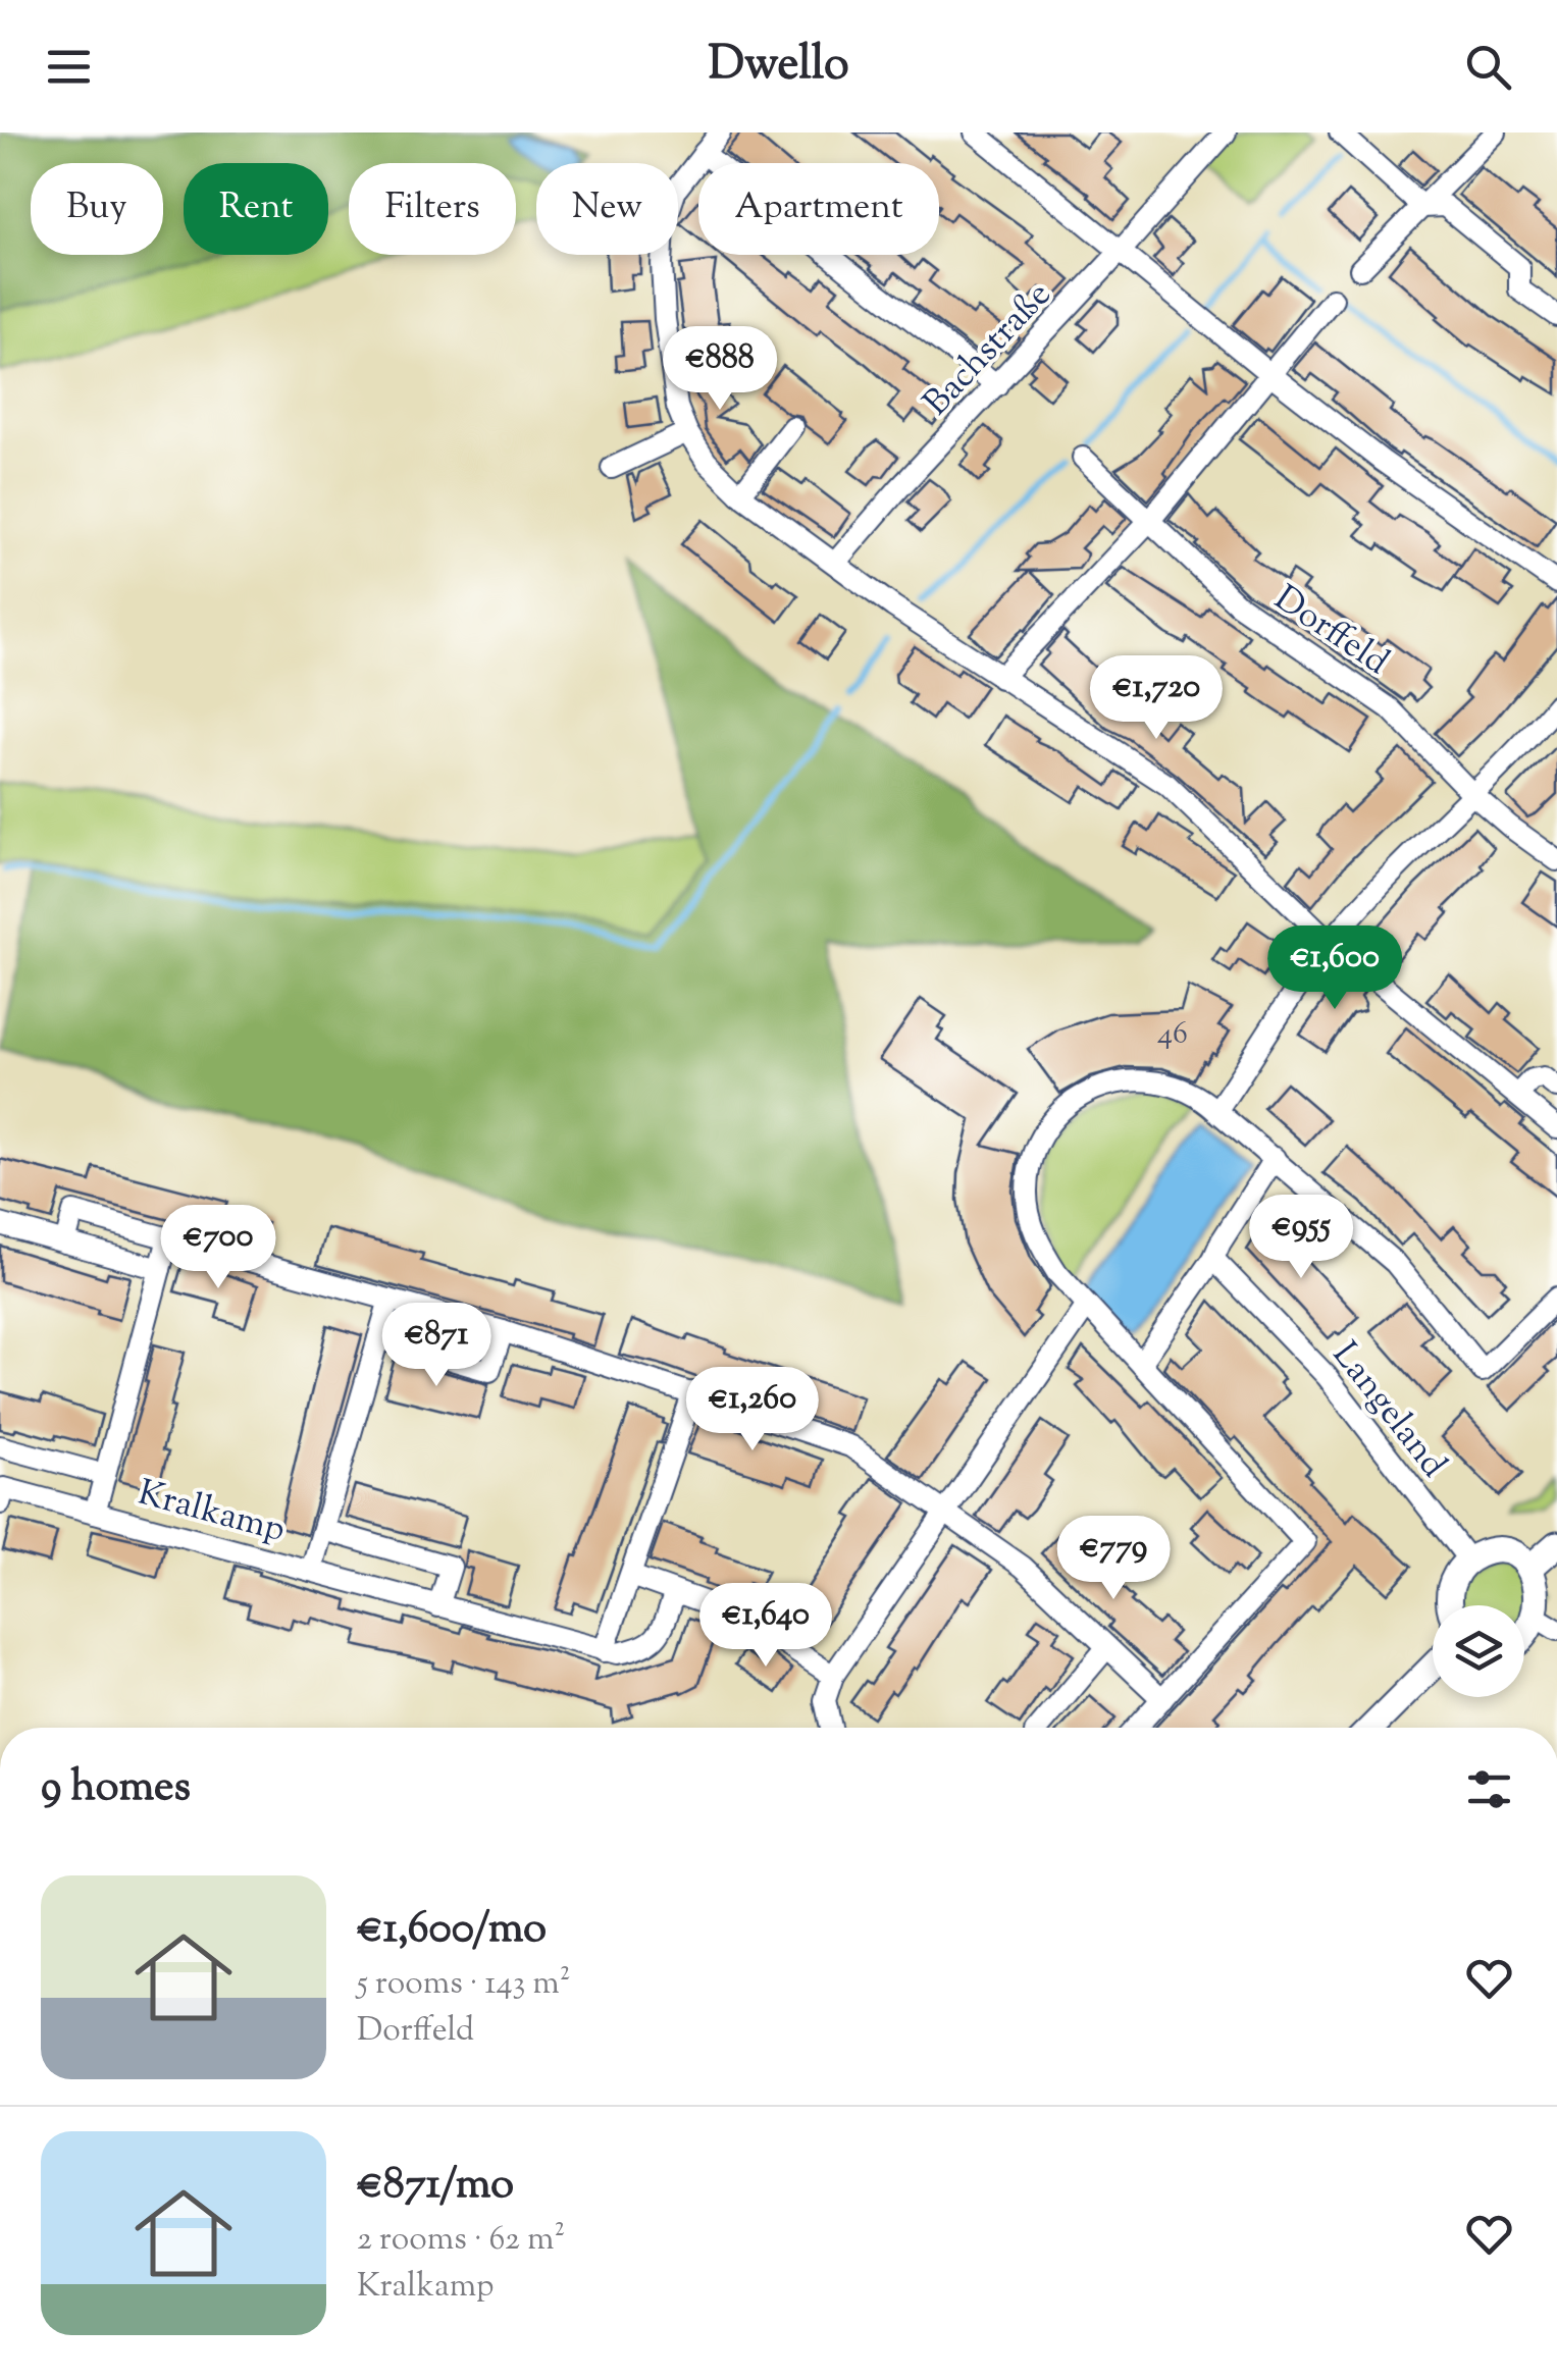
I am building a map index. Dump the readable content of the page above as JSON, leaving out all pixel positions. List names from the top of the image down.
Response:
{
  "streets": {
    "street": [
      "Bachstraße",
      "Dorffeld",
      "Langeland",
      "Kralkamp"
    ]
  },
  "house_numbers": ["46"],
  "page": {
    "header": "Dwello",
    "chip": [
      "Buy",
      "Rent",
      "Filters",
      "New",
      "Apartment"
    ],
    "price": [
      "€888",
      "€1,720",
      "€1,600",
      "€955",
      "€700",
      "€871",
      "€1,260",
      "€779",
      "€1,640"
    ],
    "heading": "9 homes",
    "list": [
      {
        "name": "€1,600/mo",
        "note": "5 rooms · 143 m² · Dorffeld"
      },
      {
        "name": "€871/mo",
        "note": "2 rooms · 62 m² · Kralkamp"
      }
    ]
  }
}
